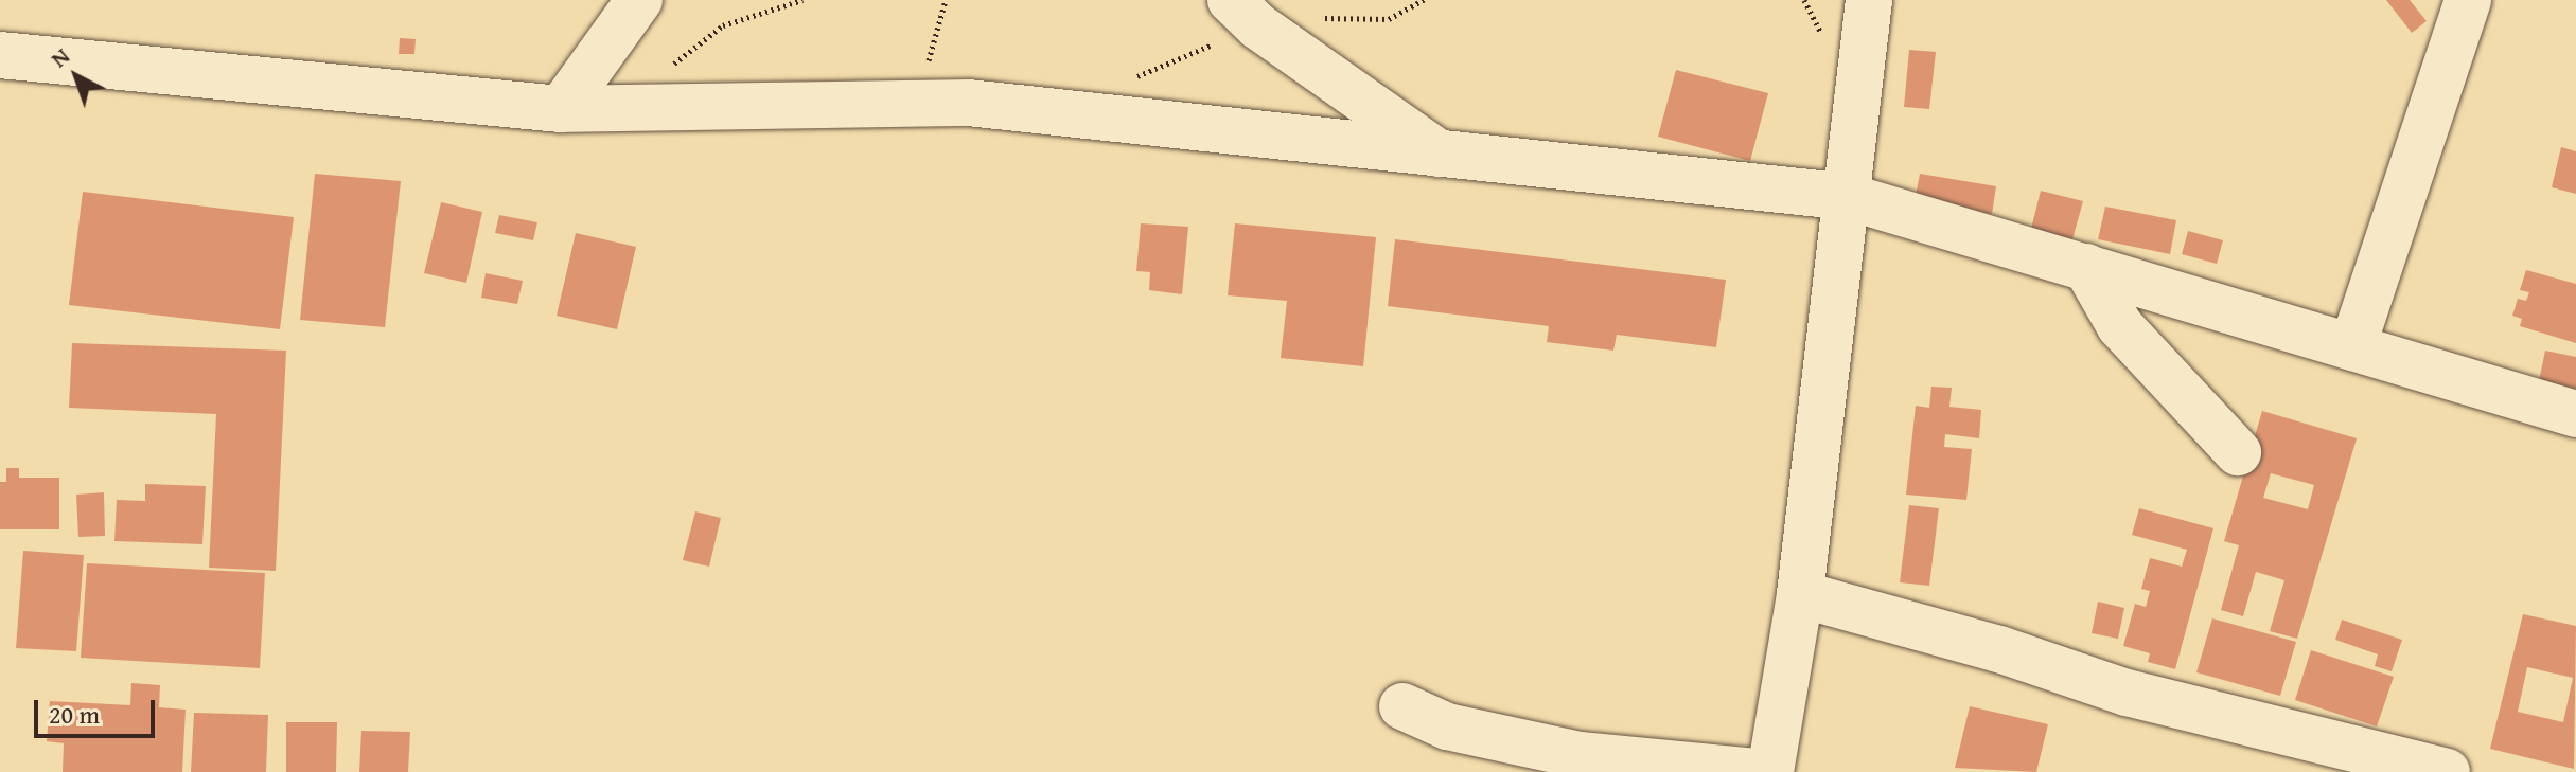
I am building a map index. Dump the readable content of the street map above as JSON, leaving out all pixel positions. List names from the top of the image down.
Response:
{
  "scale_bar": "20 m",
  "north": "top left"
}
